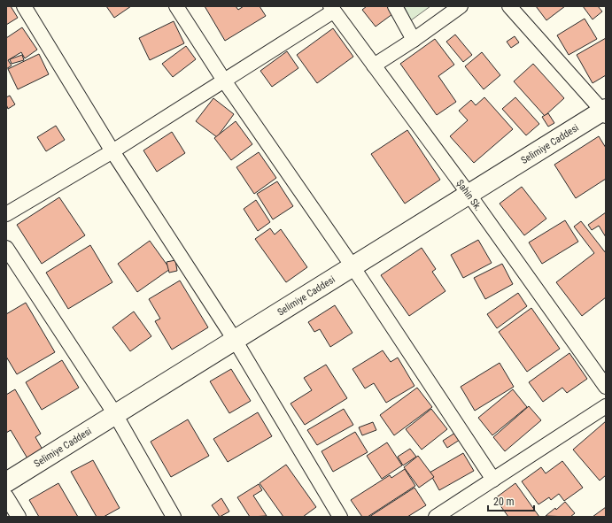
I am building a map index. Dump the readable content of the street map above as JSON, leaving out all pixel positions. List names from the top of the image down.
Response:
{
  "streets": {
    "street": ["Selimiye Caddesi", "Şahin Sk."]
  },
  "crossings": [
    ["Selimiye Caddesi", "Şahin Sk."]
  ],
  "scale_bar": "20 m"
}
